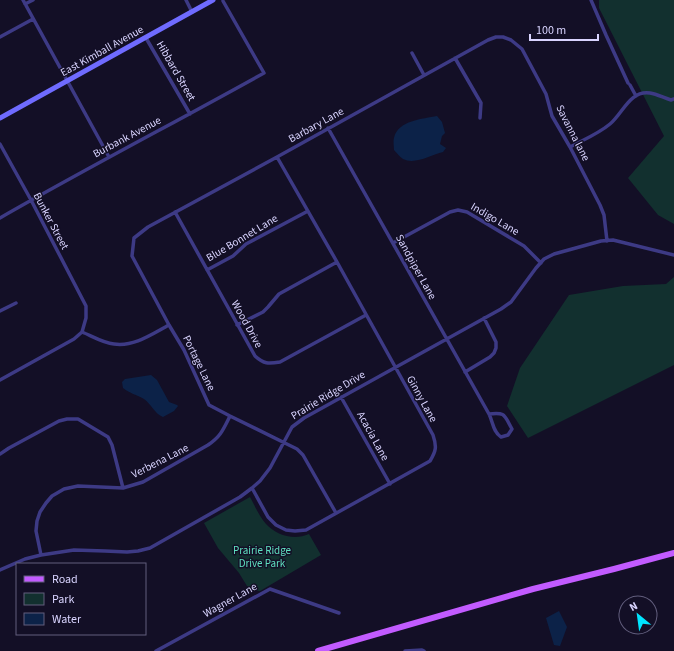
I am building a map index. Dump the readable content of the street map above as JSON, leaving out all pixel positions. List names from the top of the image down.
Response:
{
  "streets": {
    "street": [
      "East Kimball Avenue",
      "Hibbard Street",
      "Barbary Lane",
      "Savanna lane",
      "Burbank Avenue",
      "Indigo Lane",
      "Bunker Street",
      "Blue Bonnet Lane",
      "Sandpiper Lane",
      "Wood Drive",
      "Portage Lane",
      "Prairie Ridge Drive",
      "Ginny Lane",
      "Acacia Lane",
      "Verbena Lane",
      "Wagner Lane"
    ]
  },
  "crossings": [
    ["East Kimball Avenue", "Hibbard Street"],
    ["Hibbard Street", "Burbank Avenue"],
    ["Barbary Lane", "Savanna lane"],
    ["Barbary Lane", "Sandpiper Lane"],
    ["Barbary Lane", "Wood Drive"],
    ["Barbary Lane", "Portage Lane"],
    ["Barbary Lane", "Ginny Lane"],
    ["Savanna lane", "Prairie Ridge Drive"],
    ["Burbank Avenue", "Bunker Street"],
    ["Indigo Lane", "Sandpiper Lane"],
    ["Indigo Lane", "Prairie Ridge Drive"],
    ["Blue Bonnet Lane", "Wood Drive"],
    ["Blue Bonnet Lane", "Ginny Lane"],
    ["Sandpiper Lane", "Prairie Ridge Drive"],
    ["Wood Drive", "Ginny Lane"],
    ["Portage Lane", "Prairie Ridge Drive"],
    ["Portage Lane", "Ginny Lane"],
    ["Portage Lane", "Verbena Lane"],
    ["Prairie Ridge Drive", "Ginny Lane"],
    ["Prairie Ridge Drive", "Acacia Lane"],
    ["Prairie Ridge Drive", "Verbena Lane"],
    ["Ginny Lane", "Acacia Lane"]
  ],
  "parks": ["Prairie Ridge Drive Park"],
  "legend": ["Road", "Park", "Water"],
  "scale_bar": "100 m",
  "north": "top left"
}
